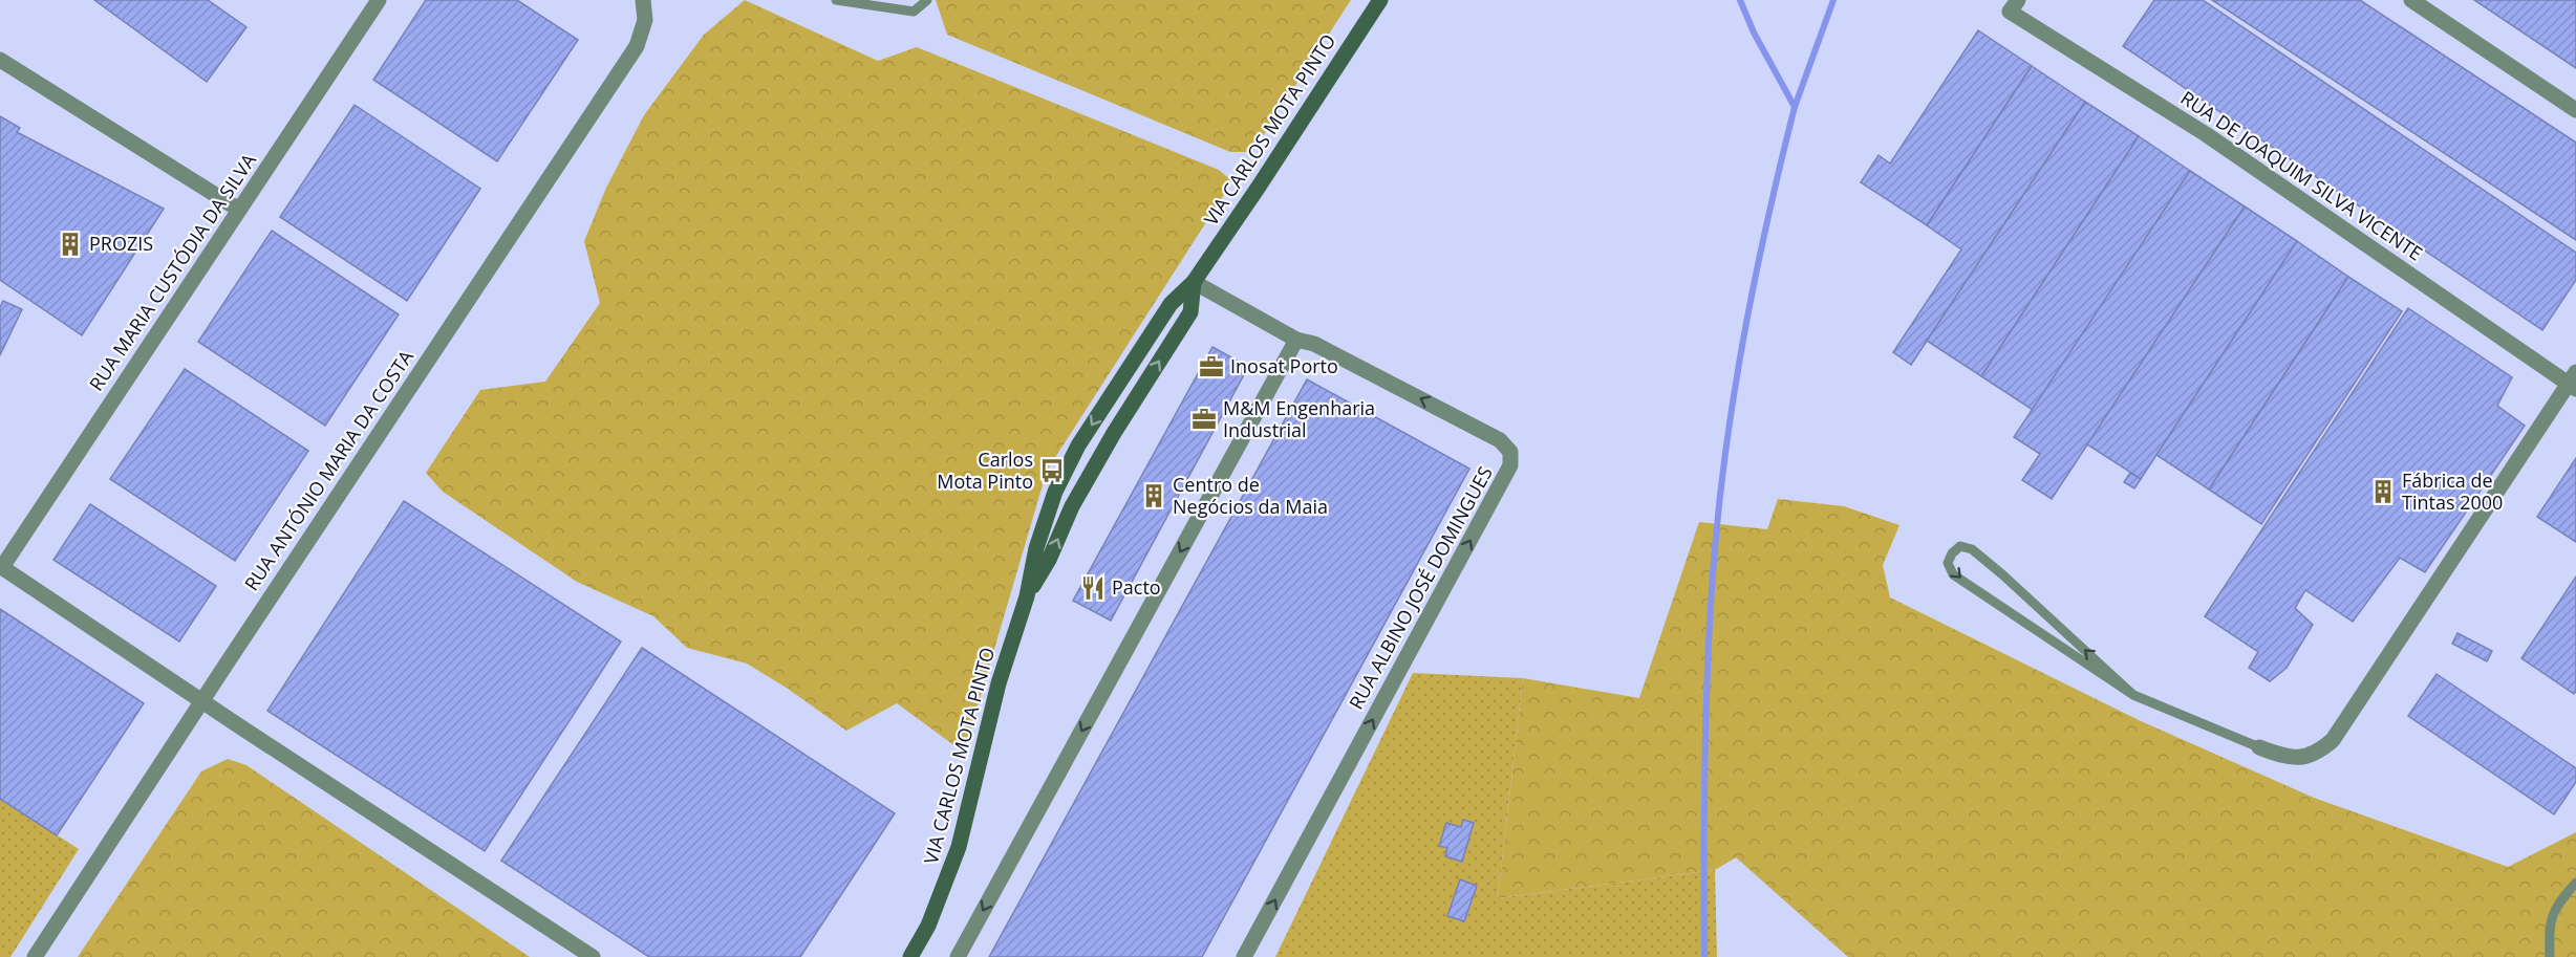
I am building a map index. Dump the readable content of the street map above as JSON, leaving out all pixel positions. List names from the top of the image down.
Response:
{
  "streets": {
    "main road": ["VIA CARLOS MOTA PINTO"],
    "street": [
      "RUA DE JOAQUIM SILVA VICENTE",
      "RUA MARIA CUSTÓDIA DA SILVA",
      "RUA ANTÓNIO MARIA DA COSTA",
      "RUA ALBINO JOSÉ DOMINGUES"
    ]
  },
  "crossings": [
    ["VIA CARLOS MOTA PINTO", "RUA ALBINO JOSÉ DOMINGUES"]
  ],
  "places": {
    "building": ["PROZIS", "Fábrica de Tintas 2000", "Centro de Negócios da Maia"],
    "office": ["Inosat Porto", "M&M Engenharia Industrial"],
    "bus stop": ["Carlos Mota Pinto"],
    "restaurant": ["Pacto"]
  }
}
